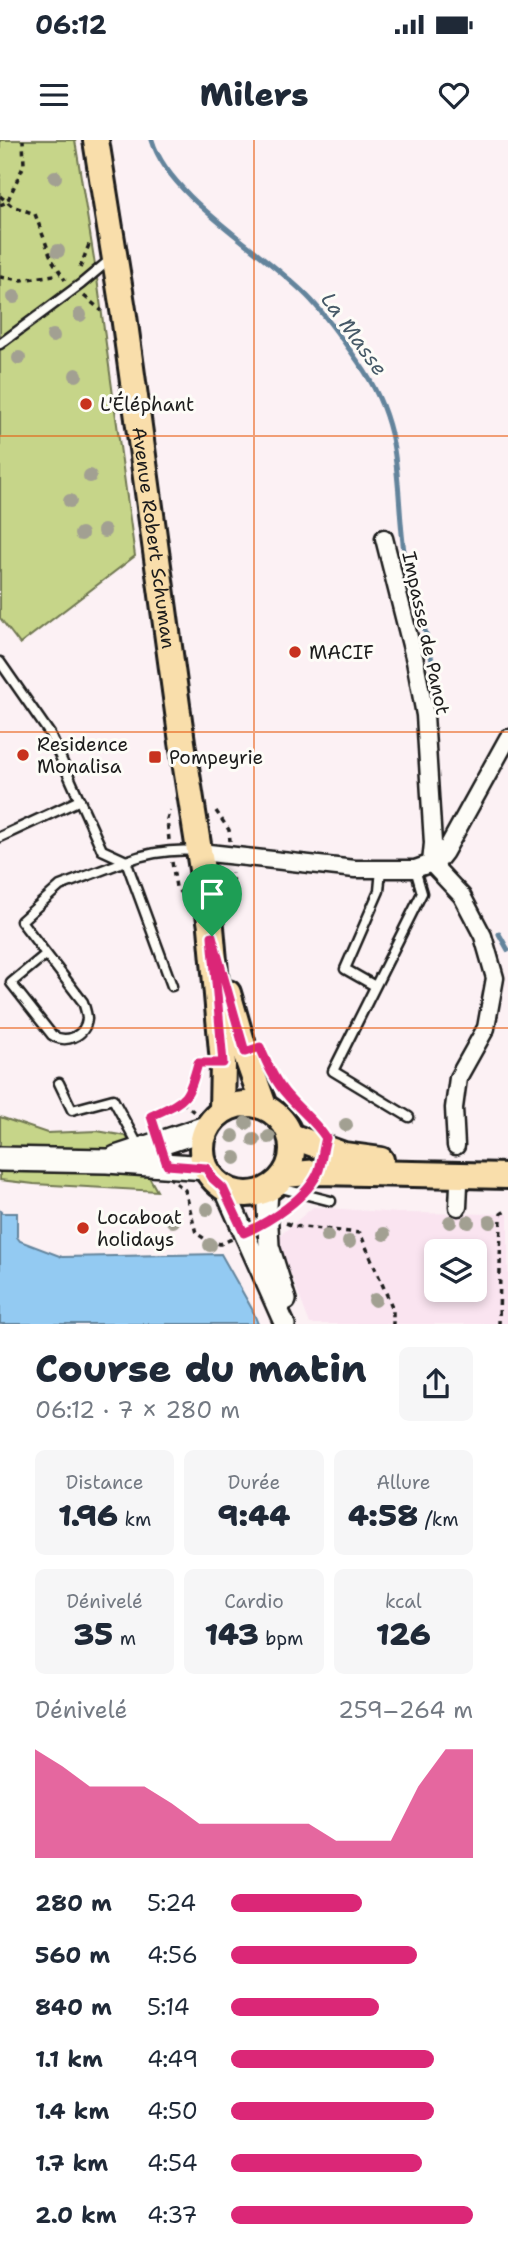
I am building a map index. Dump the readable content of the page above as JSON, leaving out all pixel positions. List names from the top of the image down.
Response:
{
  "streets": {
    "main road": ["Avenue Robert Schuman"],
    "street": ["Impasse de Panot"]
  },
  "water": ["La Masse"],
  "places": {
    "other": [
      "L'Éléphant",
      "MACIF",
      "Residence Monalisa",
      "Locaboat holidays"
    ],
    "transit": ["Pompeyrie"]
  },
  "page": {
    "status": "06:12",
    "header": "Milers",
    "heading": ["Course du matin", "06:12 · 7 × 280 m"],
    "stats": [
      ["Distance", "1.96 km"],
      ["Durée", "9:44"],
      ["Allure", "4:58 /km"],
      ["Dénivelé", "35 m"],
      ["Cardio", "143 bpm"],
      ["kcal", "126"]
    ],
    "chart": ["Dénivelé", "259–264 m"],
    "list": [
      {
        "name": "280 m",
        "note": "5:24"
      },
      {
        "name": "560 m",
        "note": "4:56"
      },
      {
        "name": "840 m",
        "note": "5:14"
      },
      {
        "name": "1.1 km",
        "note": "4:49"
      },
      {
        "name": "1.4 km",
        "note": "4:50"
      },
      {
        "name": "1.7 km",
        "note": "4:54"
      },
      {
        "name": "2.0 km",
        "note": "4:37"
      }
    ]
  }
}
